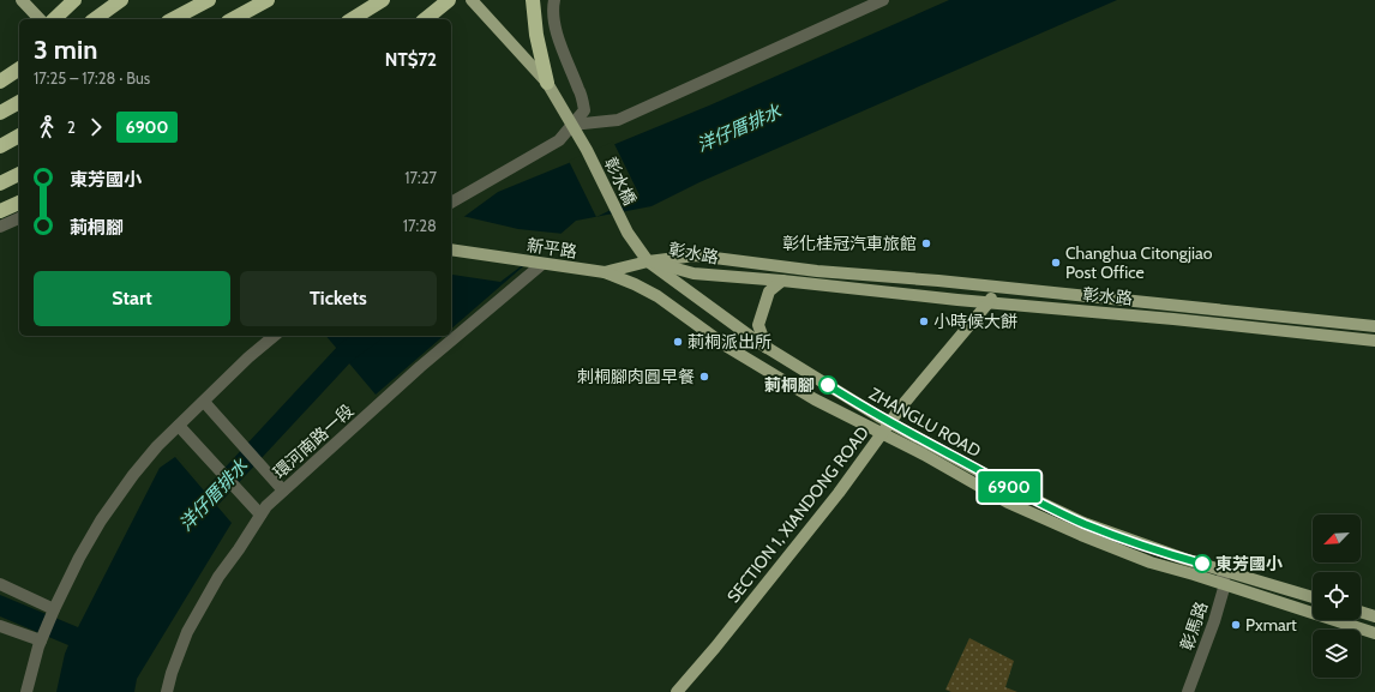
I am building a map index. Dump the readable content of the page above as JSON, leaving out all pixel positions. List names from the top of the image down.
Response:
{
  "streets": {
    "main road": [
      "彰水橋",
      "新平路",
      "彰水路",
      "ZHANGLU ROAD",
      "SECTION 1, XIANDONG ROAD"
    ],
    "street": ["環河南路一段", "彰馬路"]
  },
  "crossings": [
    ["彰水橋", "新平路"],
    ["彰水橋", "彰水路"],
    ["彰水橋", "ZHANGLU ROAD"],
    ["新平路", "彰水路"],
    ["新平路", "ZHANGLU ROAD"],
    ["新平路", "環河南路一段"],
    ["彰水路", "ZHANGLU ROAD"],
    ["彰水路", "SECTION 1, XIANDONG ROAD"],
    ["ZHANGLU ROAD", "SECTION 1, XIANDONG ROAD"],
    ["ZHANGLU ROAD", "彰馬路"]
  ],
  "water": ["洋仔厝排水"],
  "places": [
    "彰化桂冠汽車旅館",
    "Changhua Citongjiao Post Office",
    "小時候大餅",
    "莿桐派出所",
    "刺桐腳肉圓早餐",
    "莿桐腳",
    "東芳國小",
    "Pxmart"
  ],
  "lines": ["bus line 6900"],
  "north": "bottom left",
  "page": {
    "on_map": "6900",
    "heading": ["3 min", "17:25 – 17:28 · Bus", "NT$72"],
    "legs": ["2", "6900"],
    "list": [
      {
        "name": "東芳國小",
        "value": "17:27"
      },
      {
        "name": "莿桐腳",
        "value": "17:28"
      }
    ],
    "buttons": ["Start", "Tickets"]
  }
}
